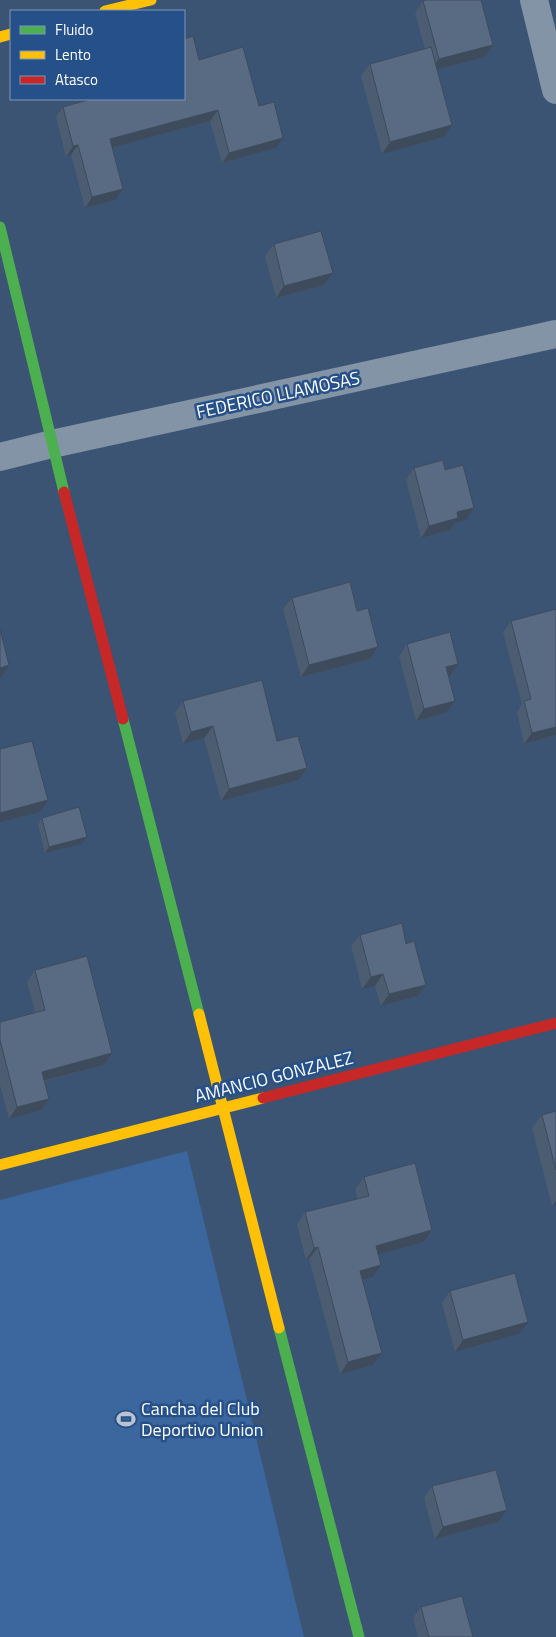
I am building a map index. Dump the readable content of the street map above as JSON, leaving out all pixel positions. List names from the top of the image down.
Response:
{
  "streets": {
    "street": ["FEDERICO LLAMOSAS", "AMANCIO GONZALEZ"]
  },
  "places": {
    "sports": ["Cancha del Club Deportivo Union"]
  },
  "legend": ["Fluido", "Lento", "Atasco"]
}
